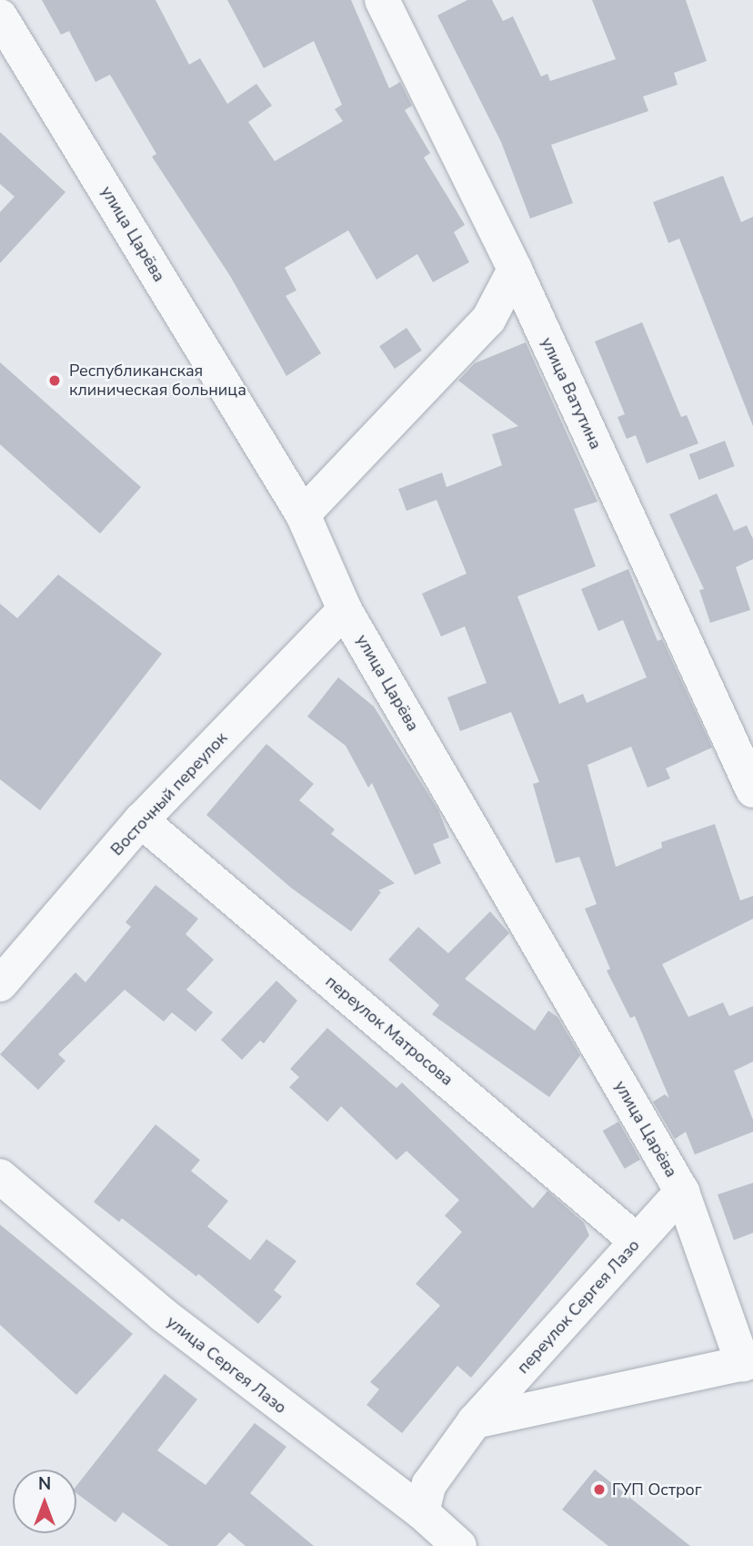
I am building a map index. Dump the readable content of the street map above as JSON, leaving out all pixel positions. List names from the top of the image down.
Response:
{
  "streets": {
    "street": [
      "улица Царёва",
      "улица Ватутина",
      "Восточный переулок",
      "переулок Матросова",
      "переулок Сергея Лазо",
      "улица Сергея Лазо"
    ]
  },
  "crossings": [
    ["улица Царёва", "Восточный переулок"],
    ["улица Царёва", "переулок Сергея Лазо"],
    ["Восточный переулок", "переулок Матросова"],
    ["переулок Матросова", "переулок Сергея Лазо"],
    ["переулок Сергея Лазо", "улица Сергея Лазо"]
  ],
  "places": ["Республиканская клиническая больница", "ГУП Острог"],
  "north": "top"
}
